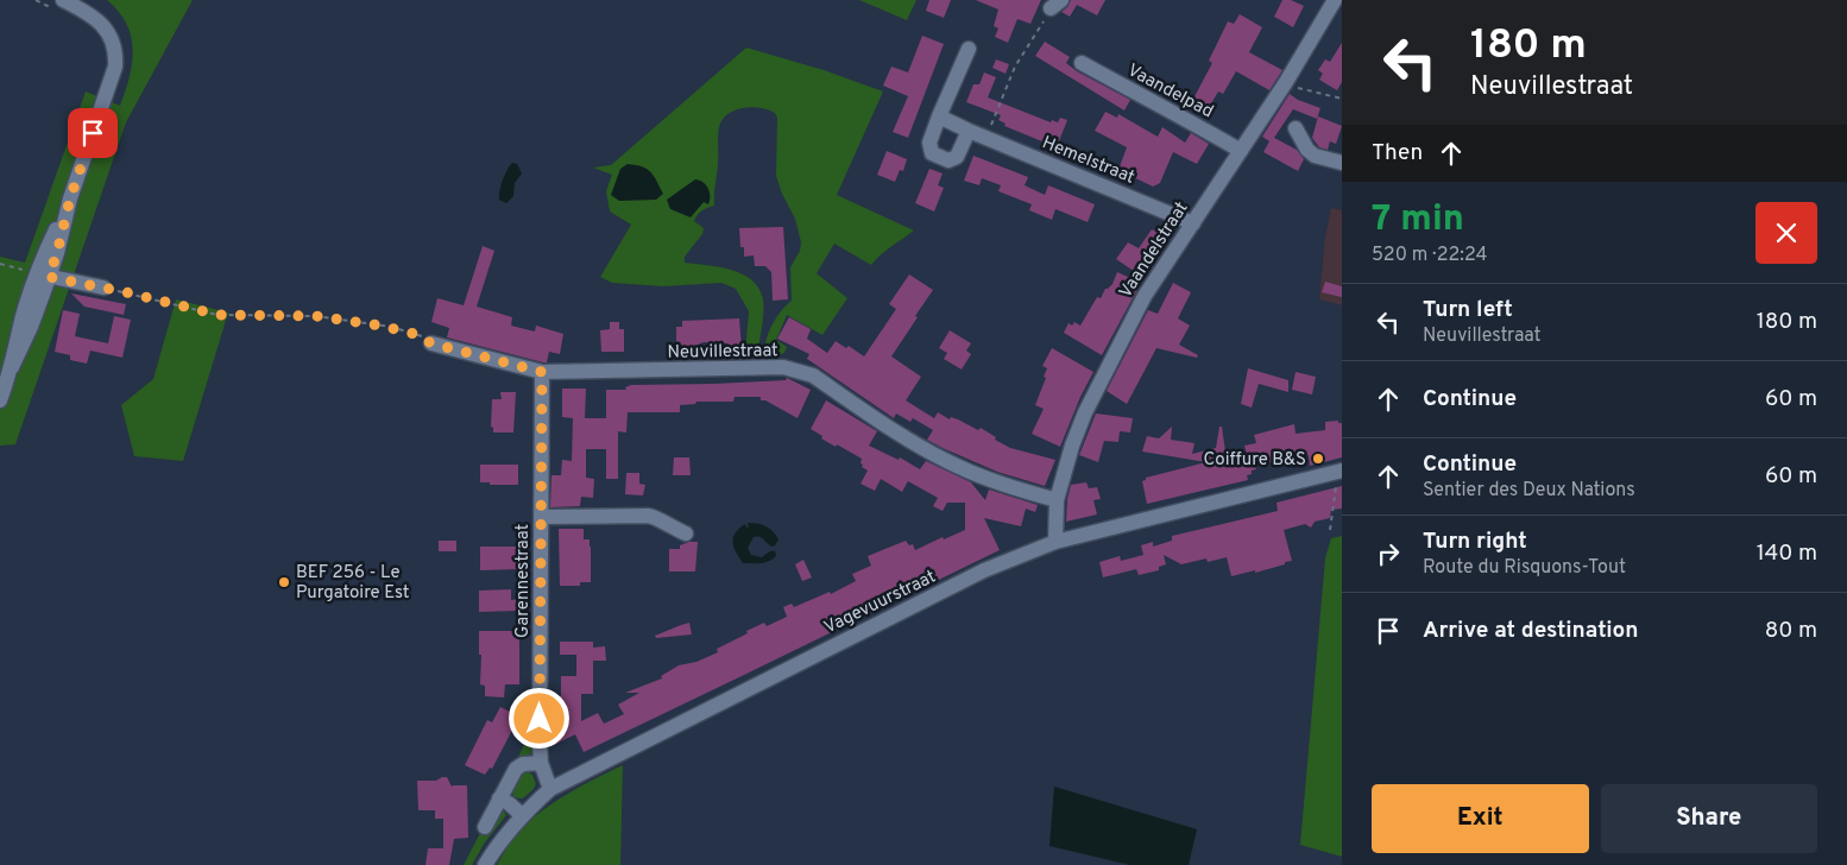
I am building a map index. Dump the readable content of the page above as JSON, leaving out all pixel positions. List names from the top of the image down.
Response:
{
  "streets": {
    "street": [
      "Vaandelpad",
      "Hemelstraat",
      "Vaandelstraat",
      "Neuvillestraat",
      "Garennestraat",
      "Vagevuurstraat"
    ]
  },
  "crossings": [
    ["Vaandelpad", "Vaandelstraat"],
    ["Hemelstraat", "Vaandelstraat"],
    ["Vaandelstraat", "Neuvillestraat"],
    ["Vaandelstraat", "Vagevuurstraat"],
    ["Neuvillestraat", "Garennestraat"],
    ["Garennestraat", "Vagevuurstraat"]
  ],
  "places": ["Coiffure B&S", "BEF 256 - Le Purgatoire Est"],
  "page": {
    "turn": ["180 m", "Neuvillestraat"],
    "then": "Then",
    "heading": ["7 min", "520 m · 22:24"],
    "list": [
      {
        "name": "Turn left",
        "note": "Neuvillestraat",
        "value": "180 m"
      },
      {
        "name": "Continue",
        "value": "60 m"
      },
      {
        "name": "Continue",
        "note": "Sentier des Deux Nations",
        "value": "60 m"
      },
      {
        "name": "Turn right",
        "note": "Route du Risquons-Tout",
        "value": "140 m"
      },
      {
        "name": "Arrive at destination",
        "value": "80 m"
      }
    ],
    "buttons": ["Exit", "Share"]
  }
}
